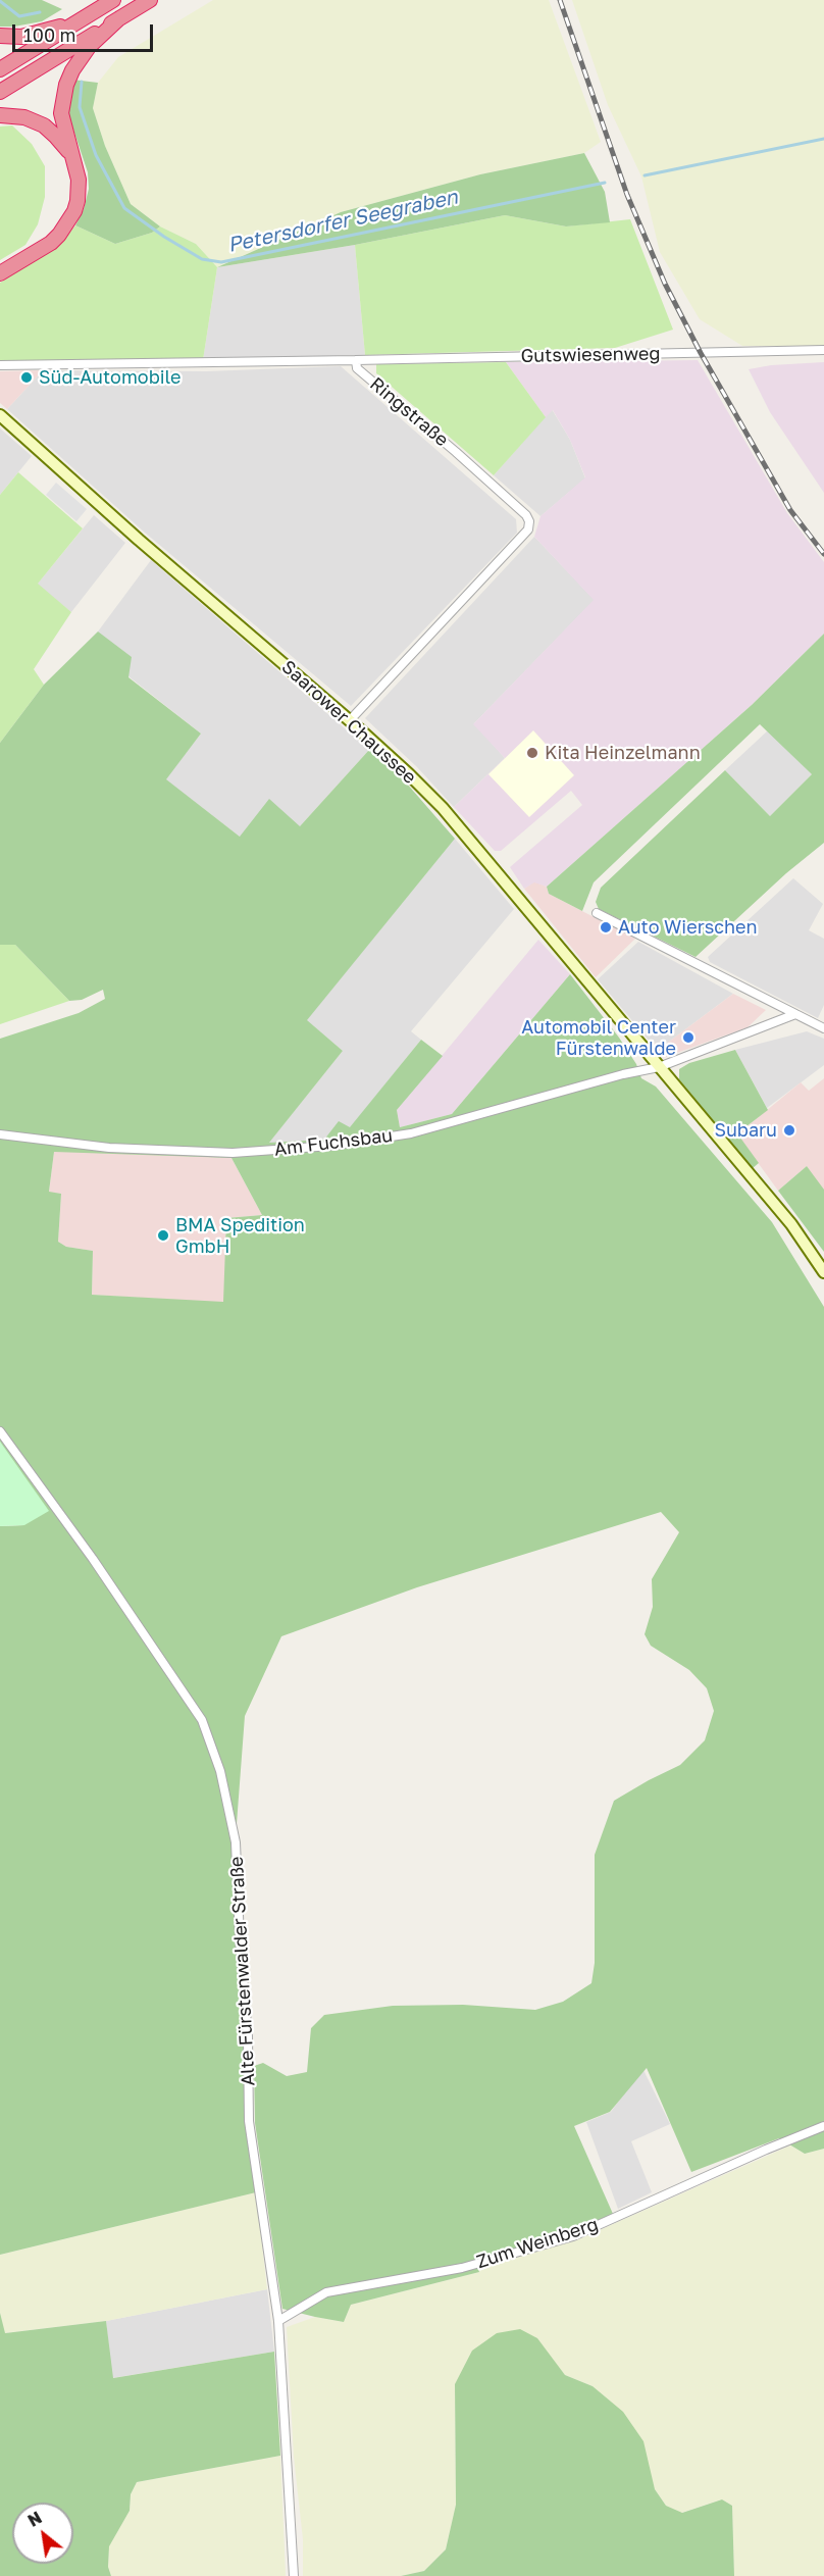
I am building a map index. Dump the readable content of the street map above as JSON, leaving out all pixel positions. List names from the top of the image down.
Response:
{
  "streets": {
    "main road": ["Saarower Chaussee"],
    "street": [
      "Gutswiesenweg",
      "Ringstraße",
      "Am Fuchsbau",
      "Alte Fürstenwalder Straße",
      "Zum Weinberg"
    ]
  },
  "crossings": [
    ["Gutswiesenweg", "Ringstraße"],
    ["Ringstraße", "Saarower Chaussee"],
    ["Saarower Chaussee", "Am Fuchsbau"],
    ["Alte Fürstenwalder Straße", "Zum Weinberg"]
  ],
  "water": ["Petersdorfer Seegraben"],
  "places": [
    "Süd-Automobile",
    "Kita Heinzelmann",
    "Auto Wierschen",
    "Automobil Center Fürstenwalde",
    "Subaru",
    "BMA Spedition GmbH"
  ],
  "scale_bar": "100 m",
  "north": "top left"
}
